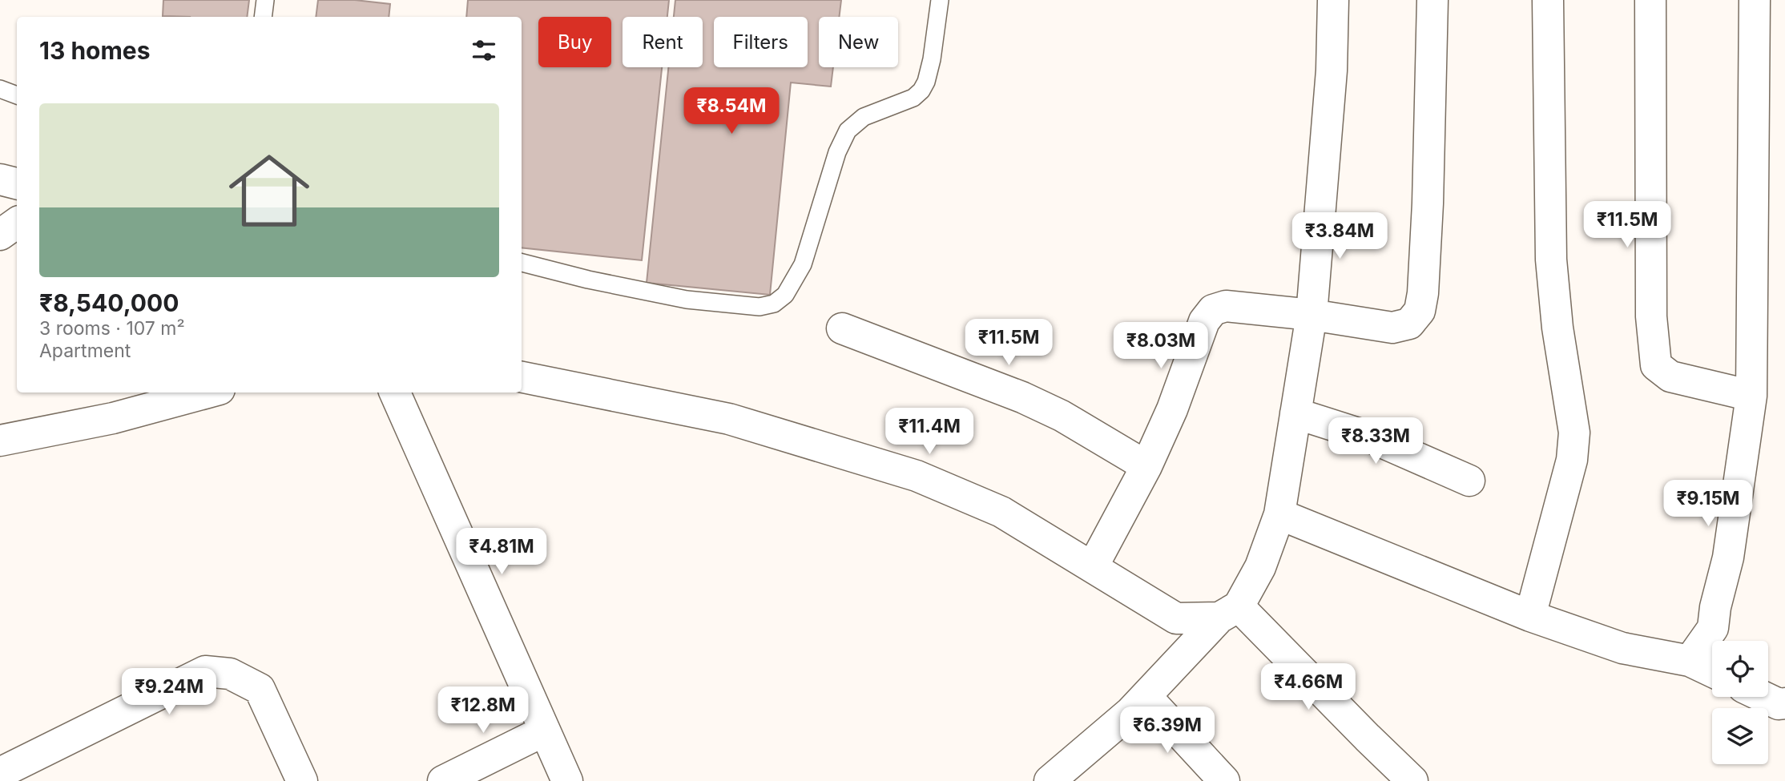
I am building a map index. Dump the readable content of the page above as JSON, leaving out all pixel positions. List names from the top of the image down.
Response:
{
  "page": {
    "chip": [
      "Buy",
      "Rent",
      "Filters",
      "New"
    ],
    "heading": "13 homes",
    "list": [
      {
        "name": "₹8,540,000",
        "note": "3 rooms · 107 m² · Apartment"
      }
    ],
    "price": [
      "₹8.54M",
      "₹11.5M",
      "₹3.84M",
      "₹11.5M",
      "₹8.03M",
      "₹11.4M",
      "₹8.33M",
      "₹9.15M",
      "₹4.81M",
      "₹4.66M",
      "₹9.24M",
      "₹12.8M",
      "₹6.39M"
    ]
  }
}
